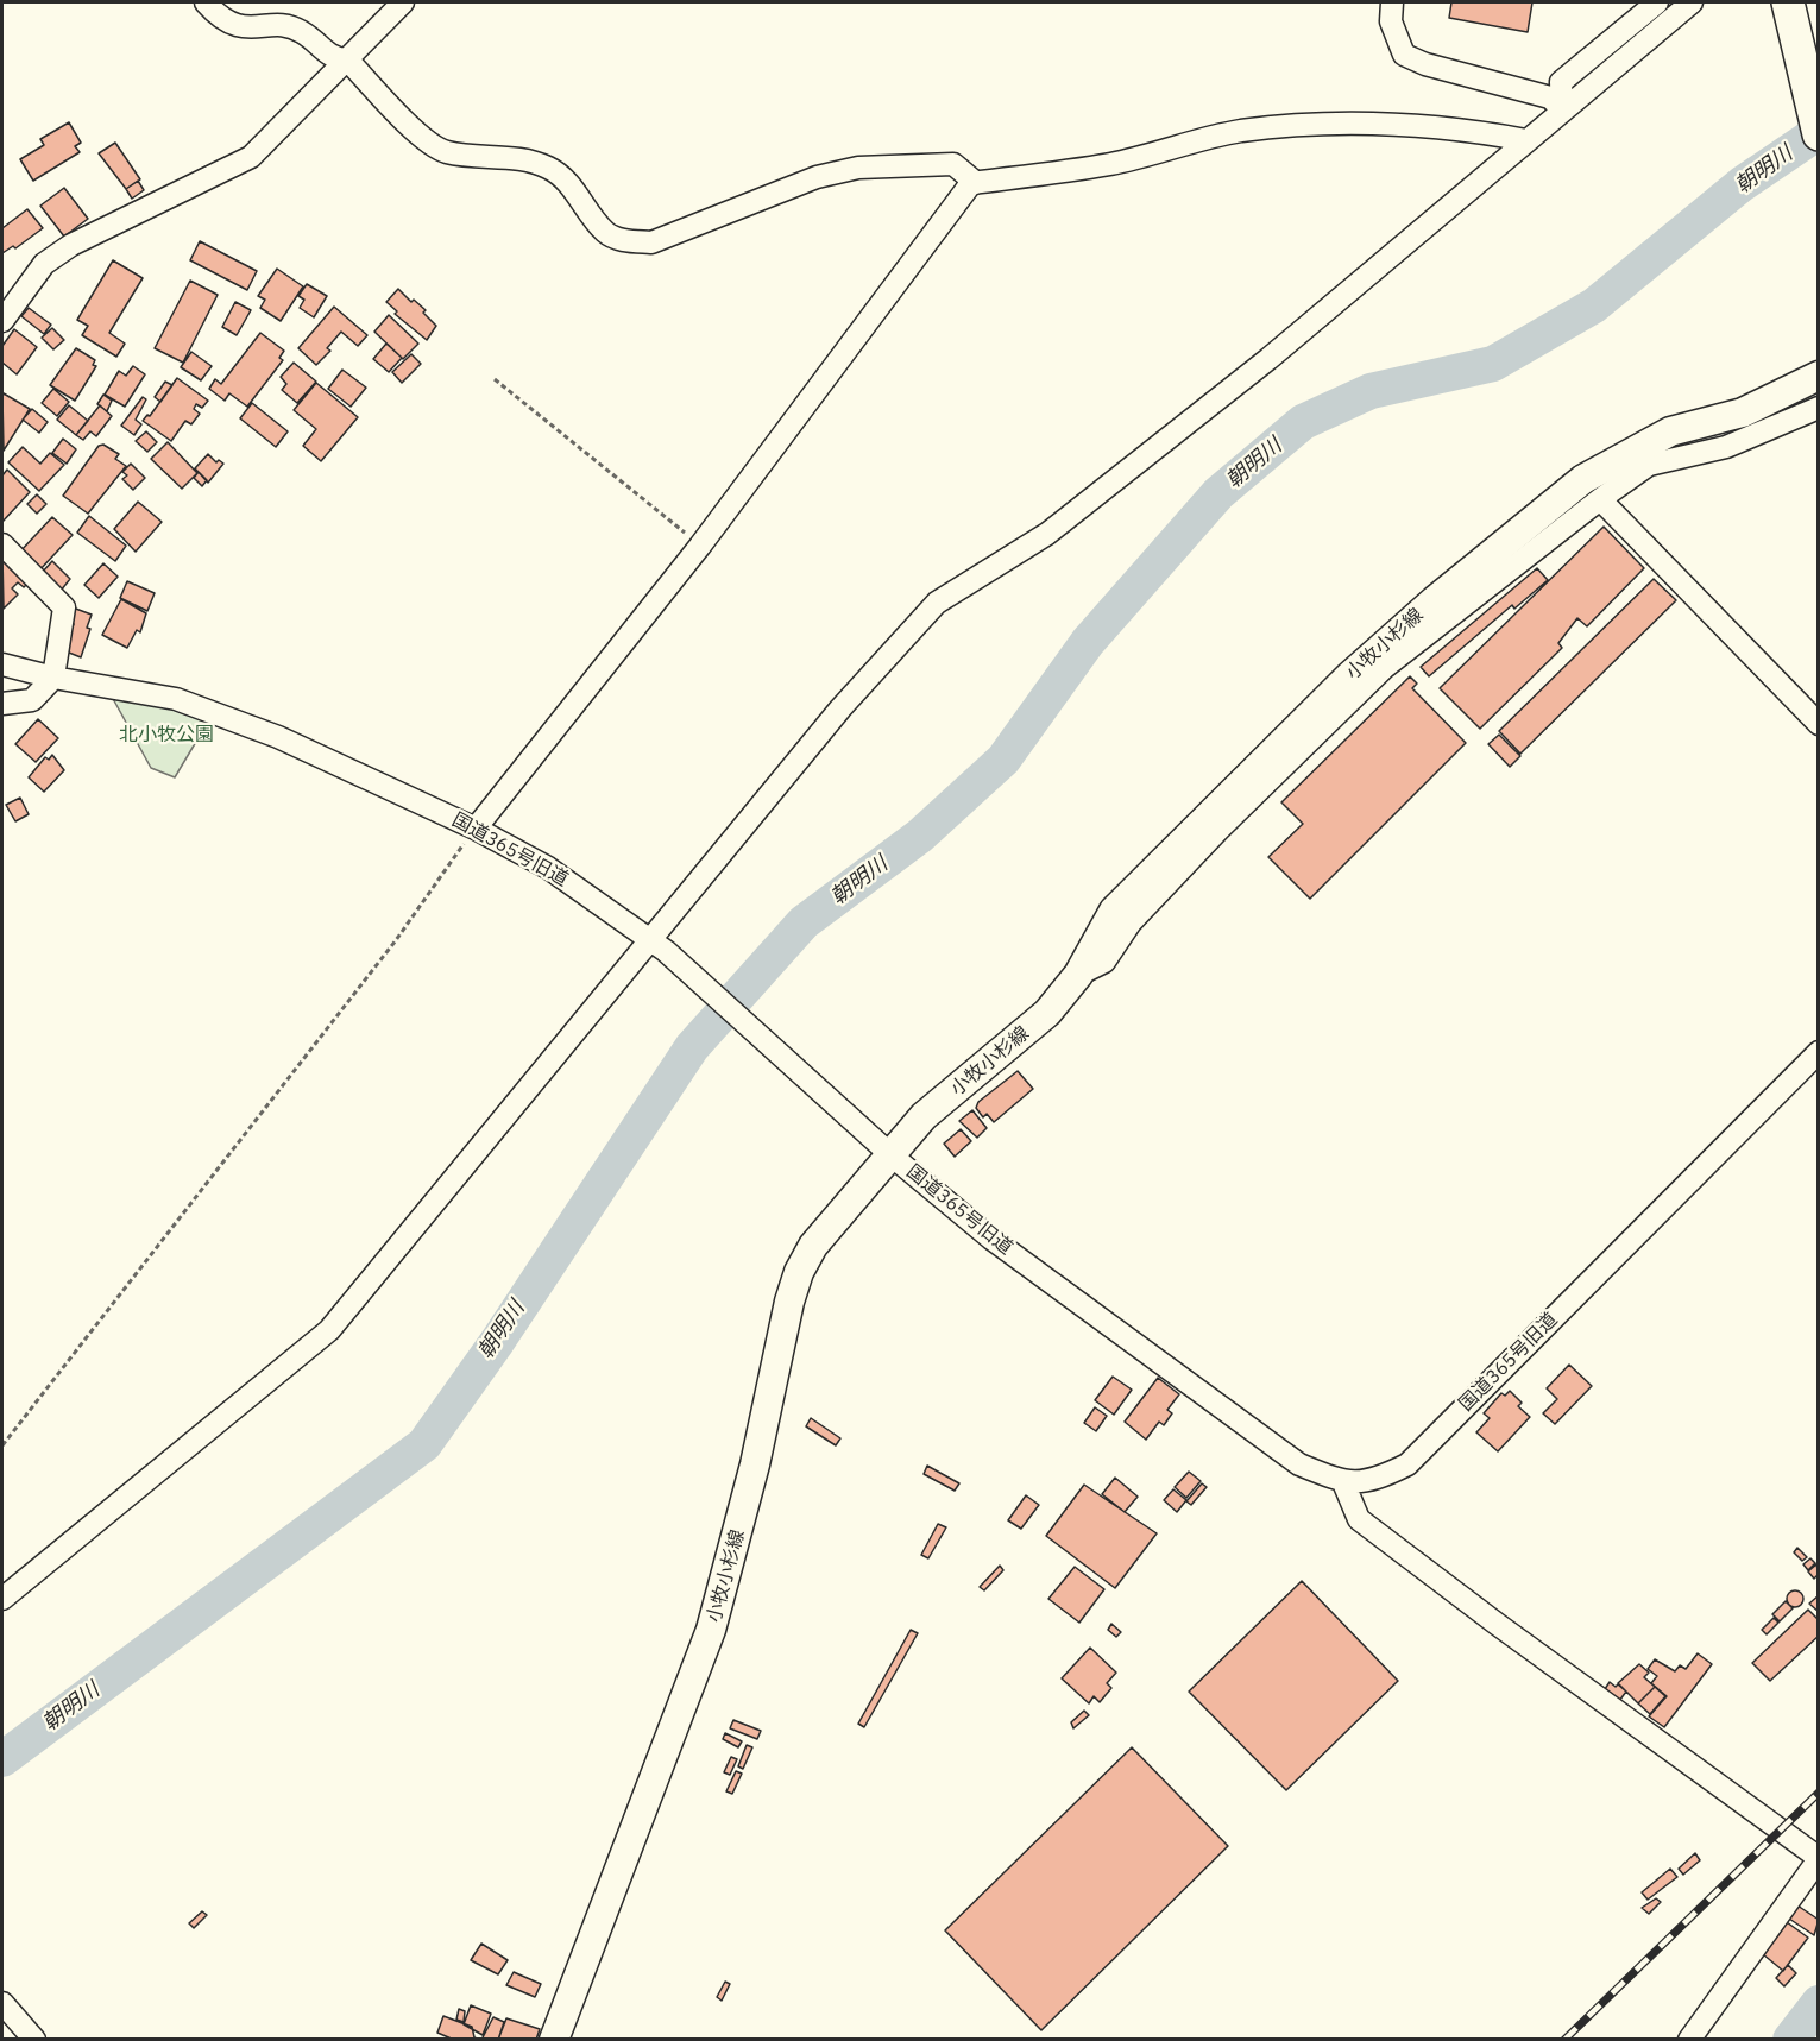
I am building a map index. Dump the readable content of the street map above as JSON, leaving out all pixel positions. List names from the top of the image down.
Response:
{
  "streets": {
    "main road": ["小牧小杉線"],
    "street": ["国道365号旧道"]
  },
  "crossings": [
    ["小牧小杉線", "国道365号旧道"]
  ],
  "water": ["朝明川"],
  "parks": ["北小牧公園"]
}
